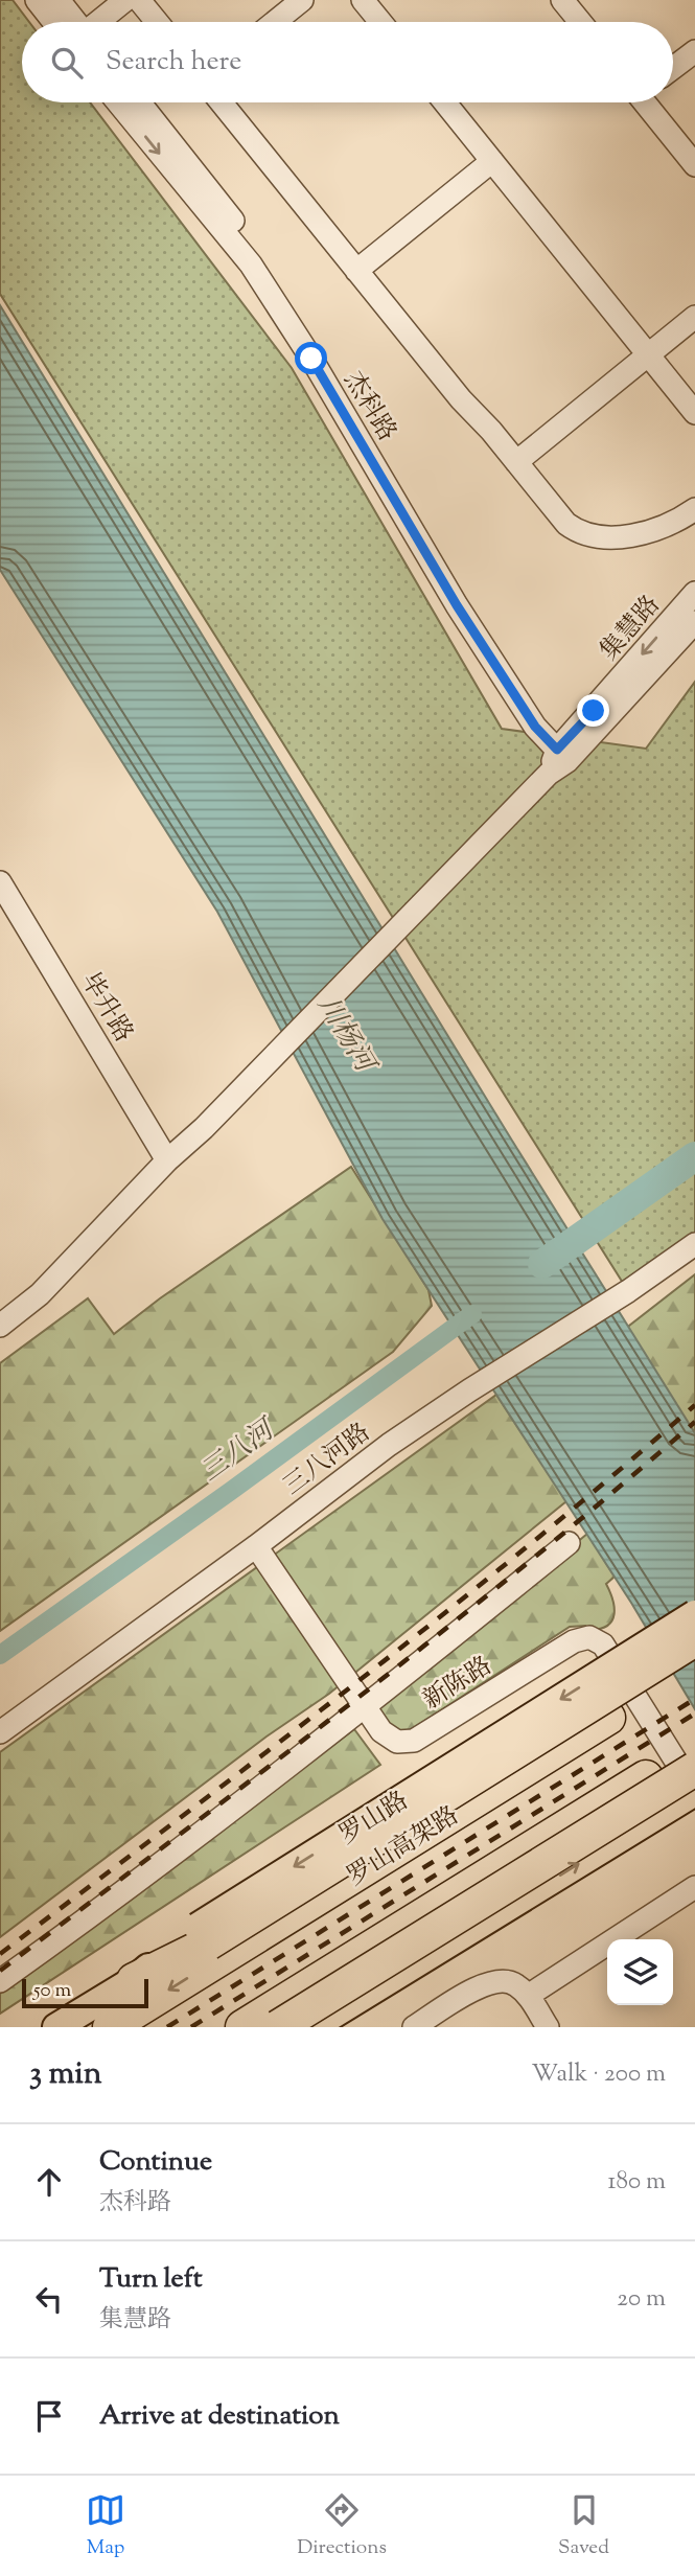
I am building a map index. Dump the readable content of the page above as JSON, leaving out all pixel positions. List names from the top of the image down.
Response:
{
  "streets": {
    "highway": ["罗山高架路"],
    "main road": ["罗山路"],
    "street": [
      "杰科路",
      "集慧路",
      "毕升路",
      "三八河路",
      "新陈路"
    ]
  },
  "crossings": [
    ["杰科路", "集慧路"],
    ["集慧路", "毕升路"],
    ["三八河路", "新陈路"]
  ],
  "water": ["川杨河", "三八河"],
  "scale_bar": "50 m",
  "page": {
    "search": "Search here",
    "scale": "50 m",
    "heading": ["3 min", "Walk · 200 m"],
    "list": [
      ["Continue", "杰科路", "180 m"],
      ["Turn left", "集慧路", "20 m"],
      "Arrive at destination"
    ],
    "nav": ["Map", "Directions", "Saved"]
  }
}
